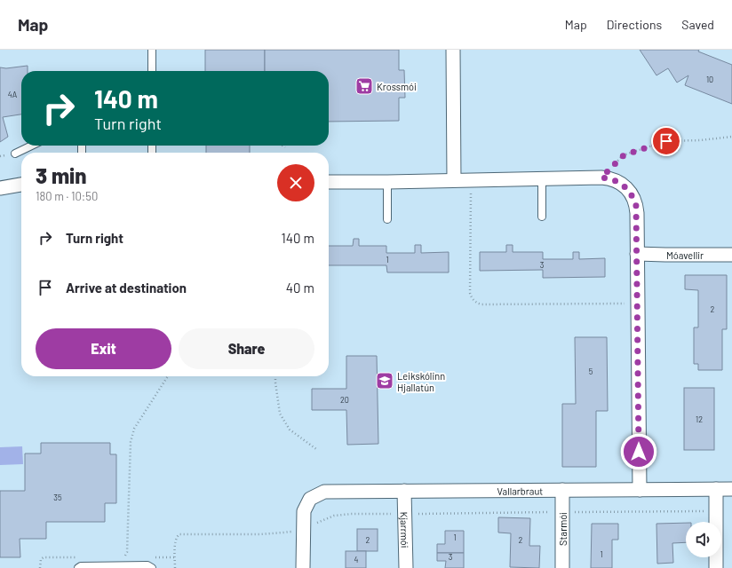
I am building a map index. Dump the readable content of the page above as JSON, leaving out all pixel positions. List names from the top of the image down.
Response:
{
  "streets": {
    "street": [
      "Móavellir",
      "Vallarbraut",
      "Starmói",
      "Kjarrmói"
    ]
  },
  "crossings": [
    ["Vallarbraut", "Starmói"],
    ["Vallarbraut", "Kjarrmói"]
  ],
  "places": {
    "supermarket": ["Krossmói"],
    "school or university": ["Leikskólinn Hjallatún"]
  },
  "house_numbers": [
    "10",
    "4A",
    "1",
    "3",
    "2",
    "5",
    "20",
    "12",
    "35",
    "1",
    "2",
    "2",
    "1",
    "3",
    "4"
  ],
  "page": {
    "header": "Map",
    "nav": ["Map", "Directions", "Saved"],
    "turn": ["140 m", "Turn right"],
    "heading": ["3 min", "180 m · 10:50"],
    "list": [
      {
        "name": "Turn right",
        "value": "140 m"
      },
      {
        "name": "Arrive at destination",
        "value": "40 m"
      }
    ],
    "buttons": ["Exit", "Share"]
  }
}
